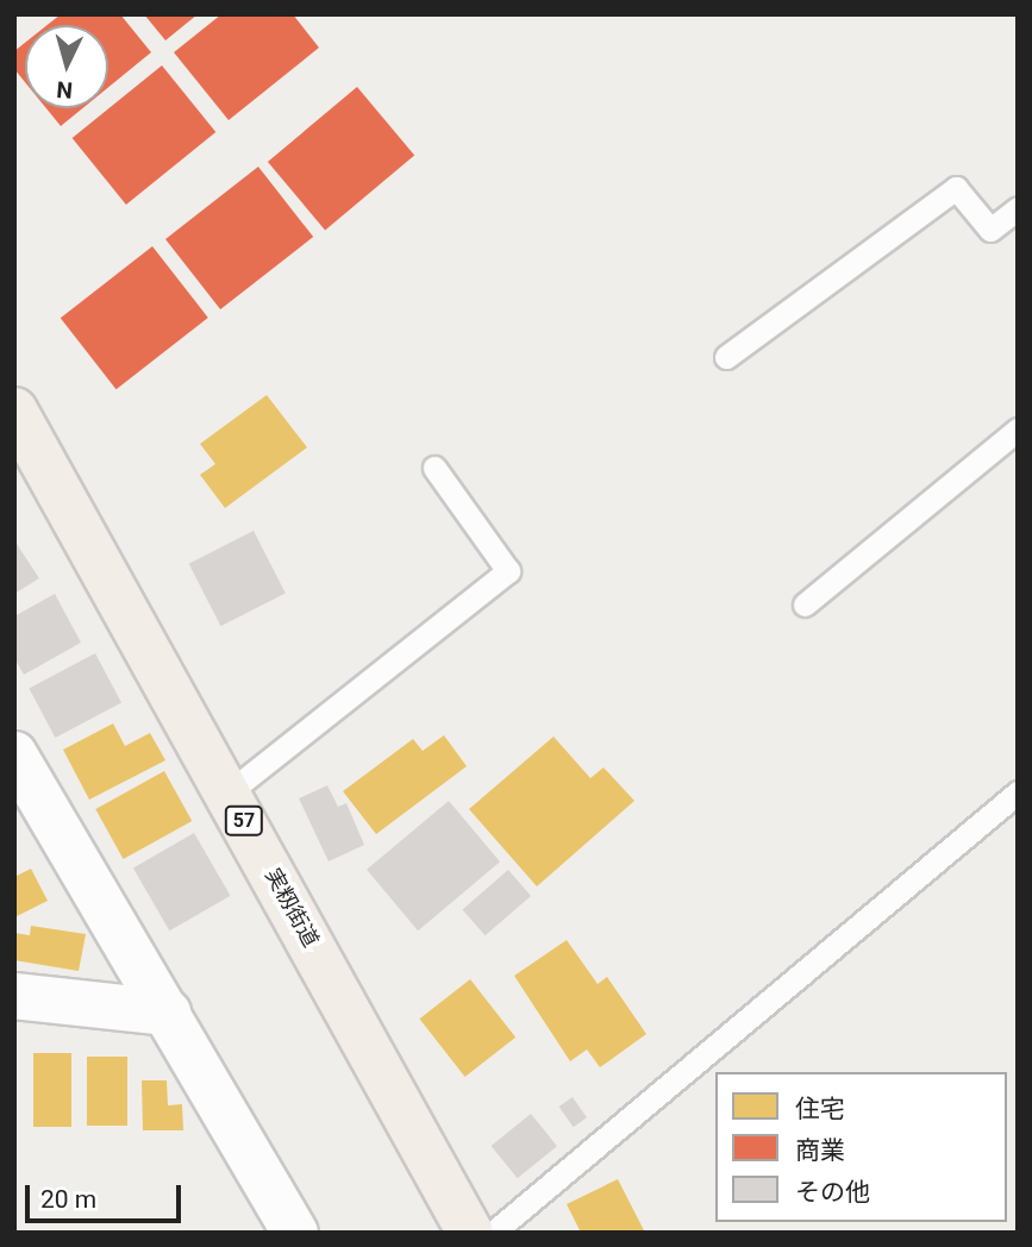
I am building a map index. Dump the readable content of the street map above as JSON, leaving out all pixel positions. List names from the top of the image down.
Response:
{
  "streets": {
    "main road": ["57", "実籾街道"]
  },
  "legend": ["住宅", "商業", "その他"],
  "scale_bar": "20 m",
  "north": "bottom"
}
